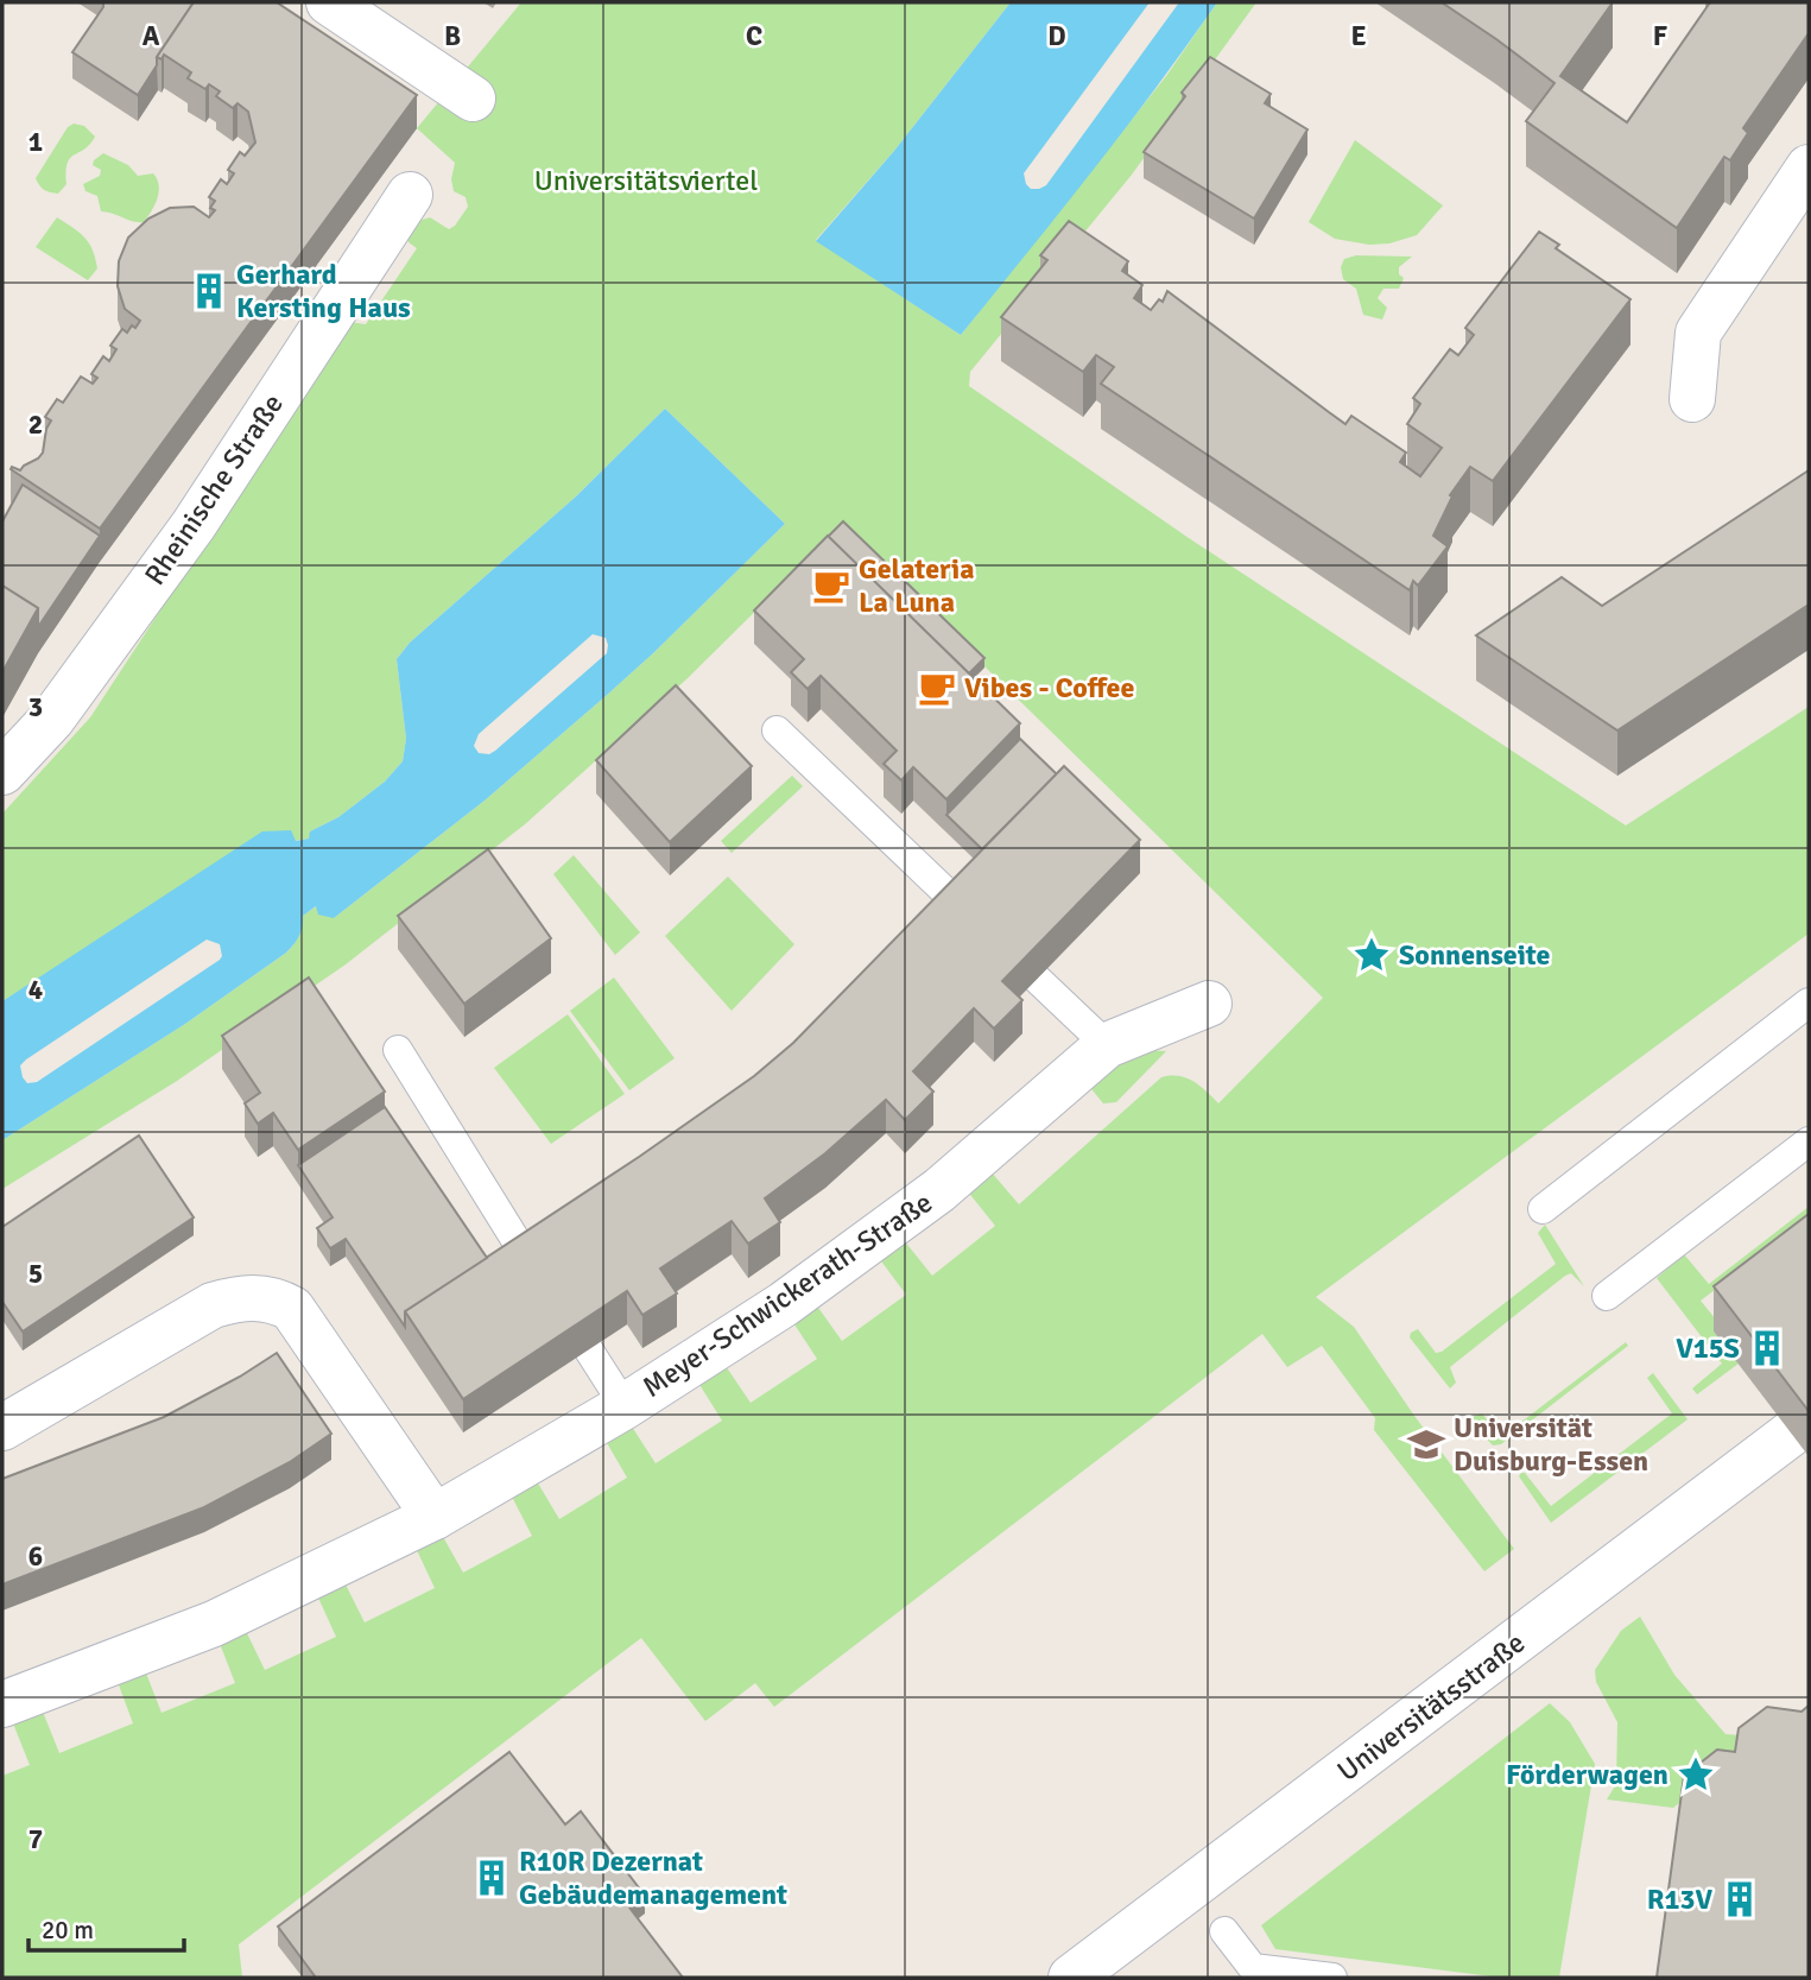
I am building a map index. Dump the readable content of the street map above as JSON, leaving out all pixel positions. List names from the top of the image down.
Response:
{
  "streets": {
    "street": ["Rheinische Straße", "Meyer-Schwickerath-Straße", "Universitätsstraße"]
  },
  "parks": ["Universitätsviertel"],
  "places": {
    "building": [
      "Gerhard Kersting Haus",
      "V15S",
      "R10R Dezernat Gebäudemanagement",
      "R13V"
    ],
    "cafe": ["Gelateria La Luna", "Vibes - Coffee"],
    "place": ["Sonnenseite", "Förderwagen"],
    "school or university": ["Universität Duisburg-Essen"]
  },
  "scale_bar": "20 m",
  "grid": {
    "columns": [
      "A",
      "B",
      "C",
      "D",
      "E",
      "F"
    ],
    "rows": [
      "1",
      "2",
      "3",
      "4",
      "5",
      "6",
      "7"
    ]
  }
}
